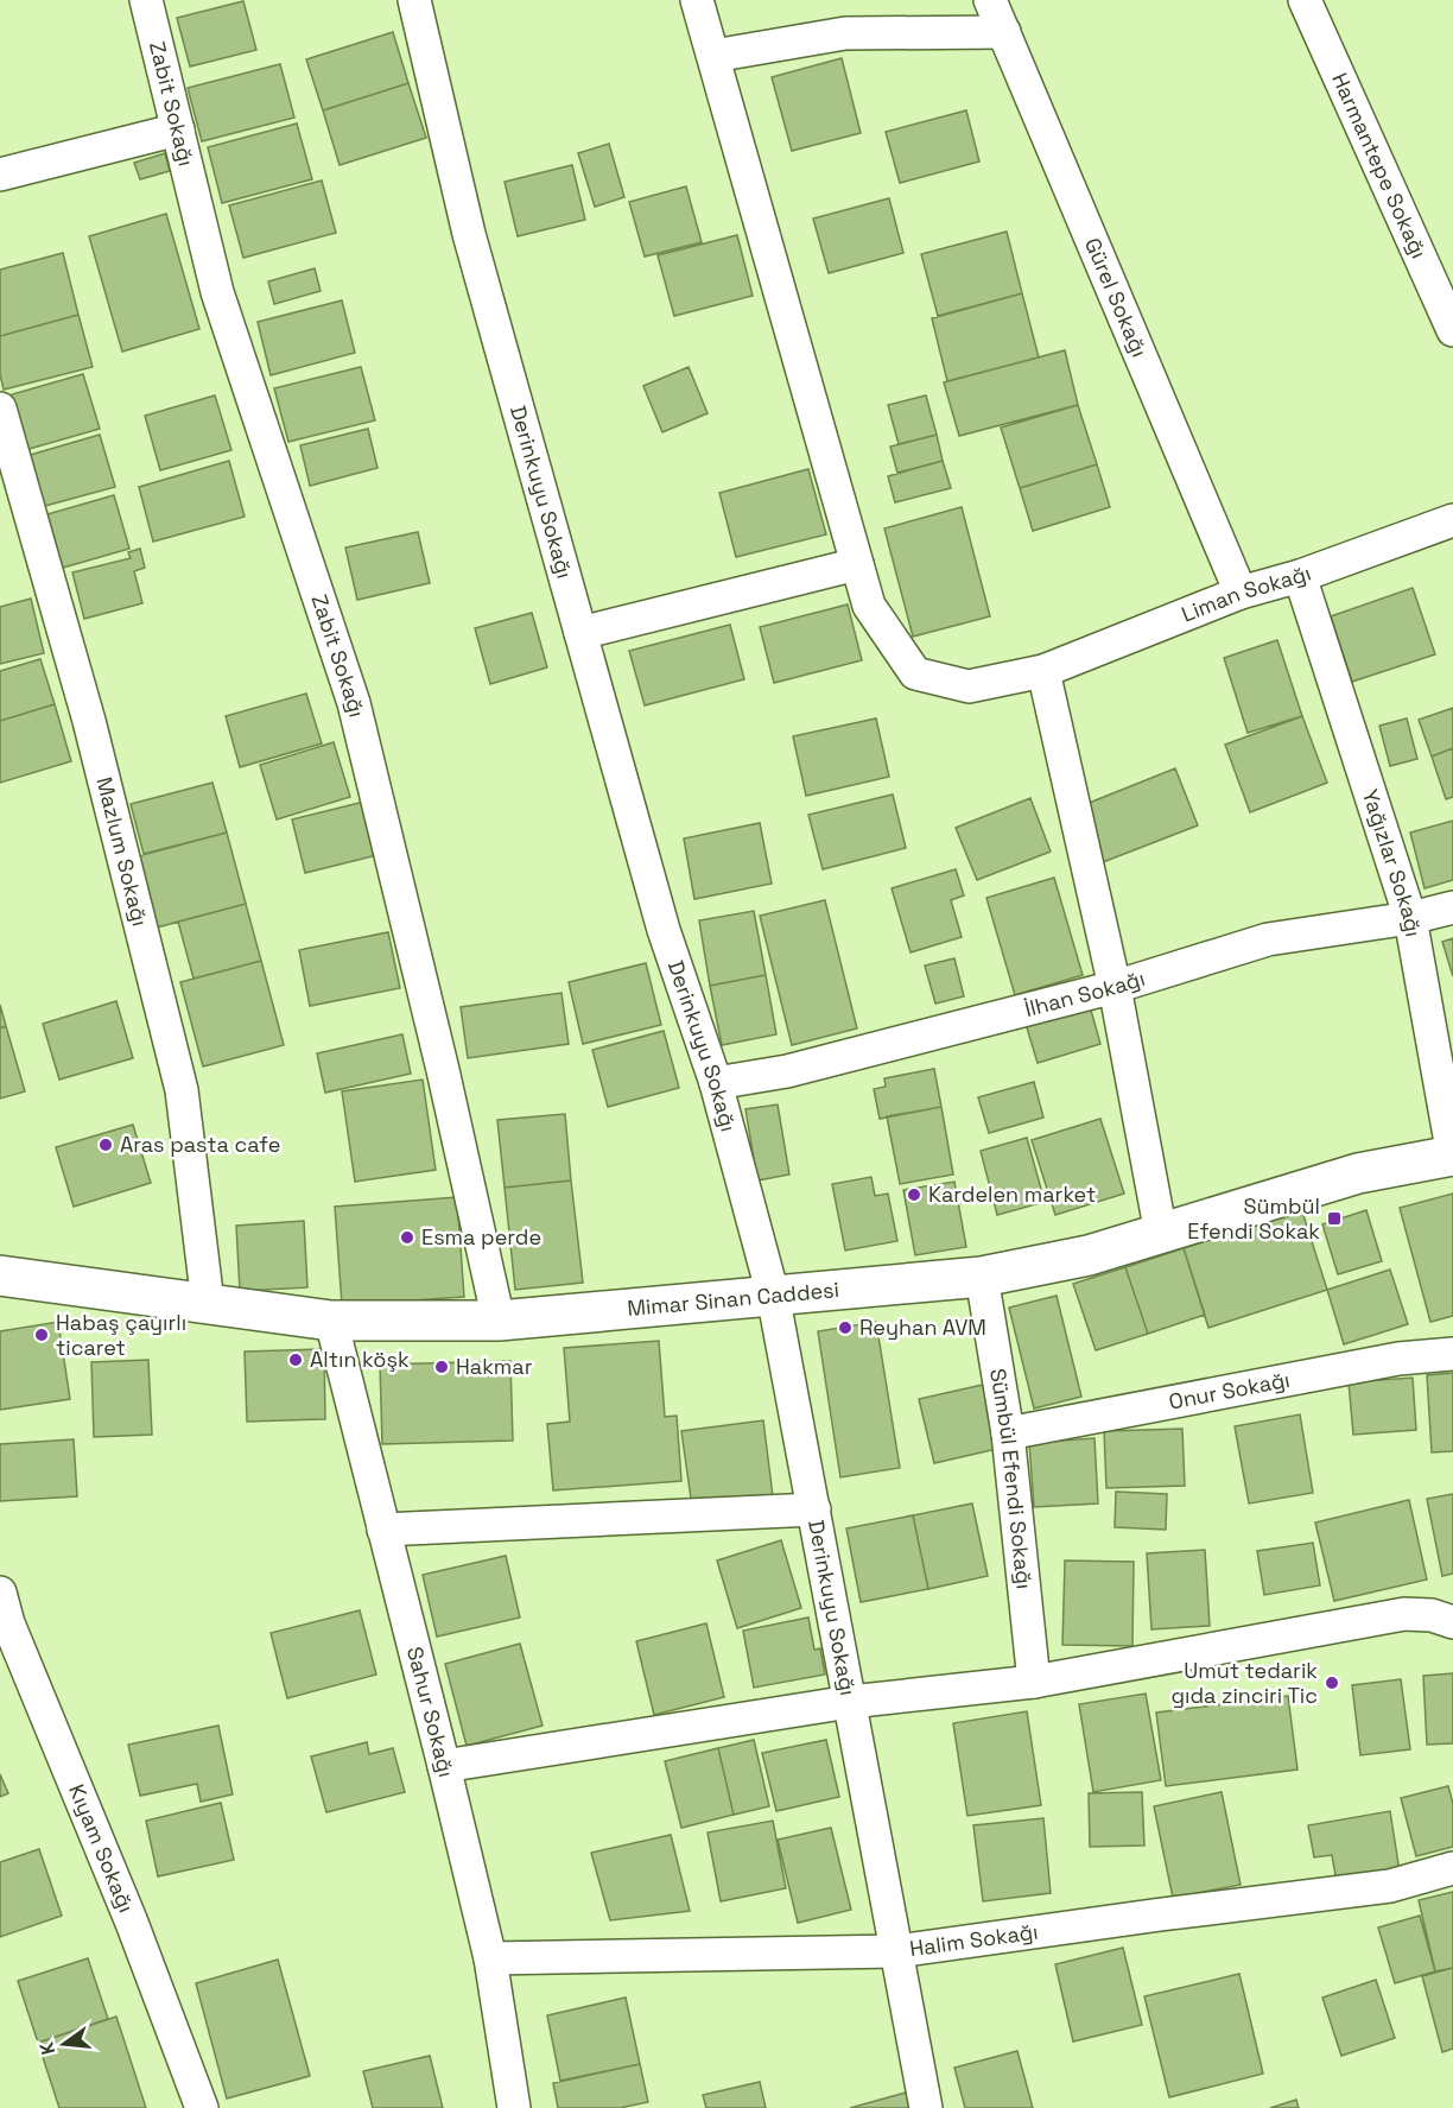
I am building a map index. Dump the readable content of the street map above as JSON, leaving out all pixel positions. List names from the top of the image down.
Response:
{
  "streets": {
    "street": [
      "Zabit Sokağı",
      "Harmantepe Sokağı",
      "Gürel Sokağı",
      "Derinkuyu Sokağı",
      "Liman Sokağı",
      "Mazlum Sokağı",
      "Yağızlar Sokağı",
      "İlhan Sokağı",
      "Mimar Sinan Caddesi",
      "Onur Sokağı",
      "Sümbül Efendi Sokağı",
      "Sahur Sokağı",
      "Kıyam Sokağı",
      "Halim Sokağı"
    ]
  },
  "crossings": [
    ["Zabit Sokağı", "Mimar Sinan Caddesi"],
    ["Gürel Sokağı", "Liman Sokağı"],
    ["Derinkuyu Sokağı", "İlhan Sokağı"],
    ["Derinkuyu Sokağı", "Mimar Sinan Caddesi"],
    ["Derinkuyu Sokağı", "Halim Sokağı"],
    ["Liman Sokağı", "Yağızlar Sokağı"],
    ["Mazlum Sokağı", "Mimar Sinan Caddesi"],
    ["Yağızlar Sokağı", "İlhan Sokağı"],
    ["Yağızlar Sokağı", "Mimar Sinan Caddesi"],
    ["Mimar Sinan Caddesi", "Sümbül Efendi Sokağı"],
    ["Mimar Sinan Caddesi", "Sahur Sokağı"],
    ["Onur Sokağı", "Sümbül Efendi Sokağı"],
    ["Sahur Sokağı", "Halim Sokağı"]
  ],
  "places": {
    "other": [
      "Aras pasta cafe",
      "Kardelen market",
      "Esma perde",
      "Reyhan AVM",
      "Habaş çayırlı ticaret",
      "Altın köşk",
      "Hakmar",
      "Umut tedarik gıda zinciri Tic"
    ],
    "transit": ["Sümbül Efendi Sokak"]
  },
  "north": "left"
}
